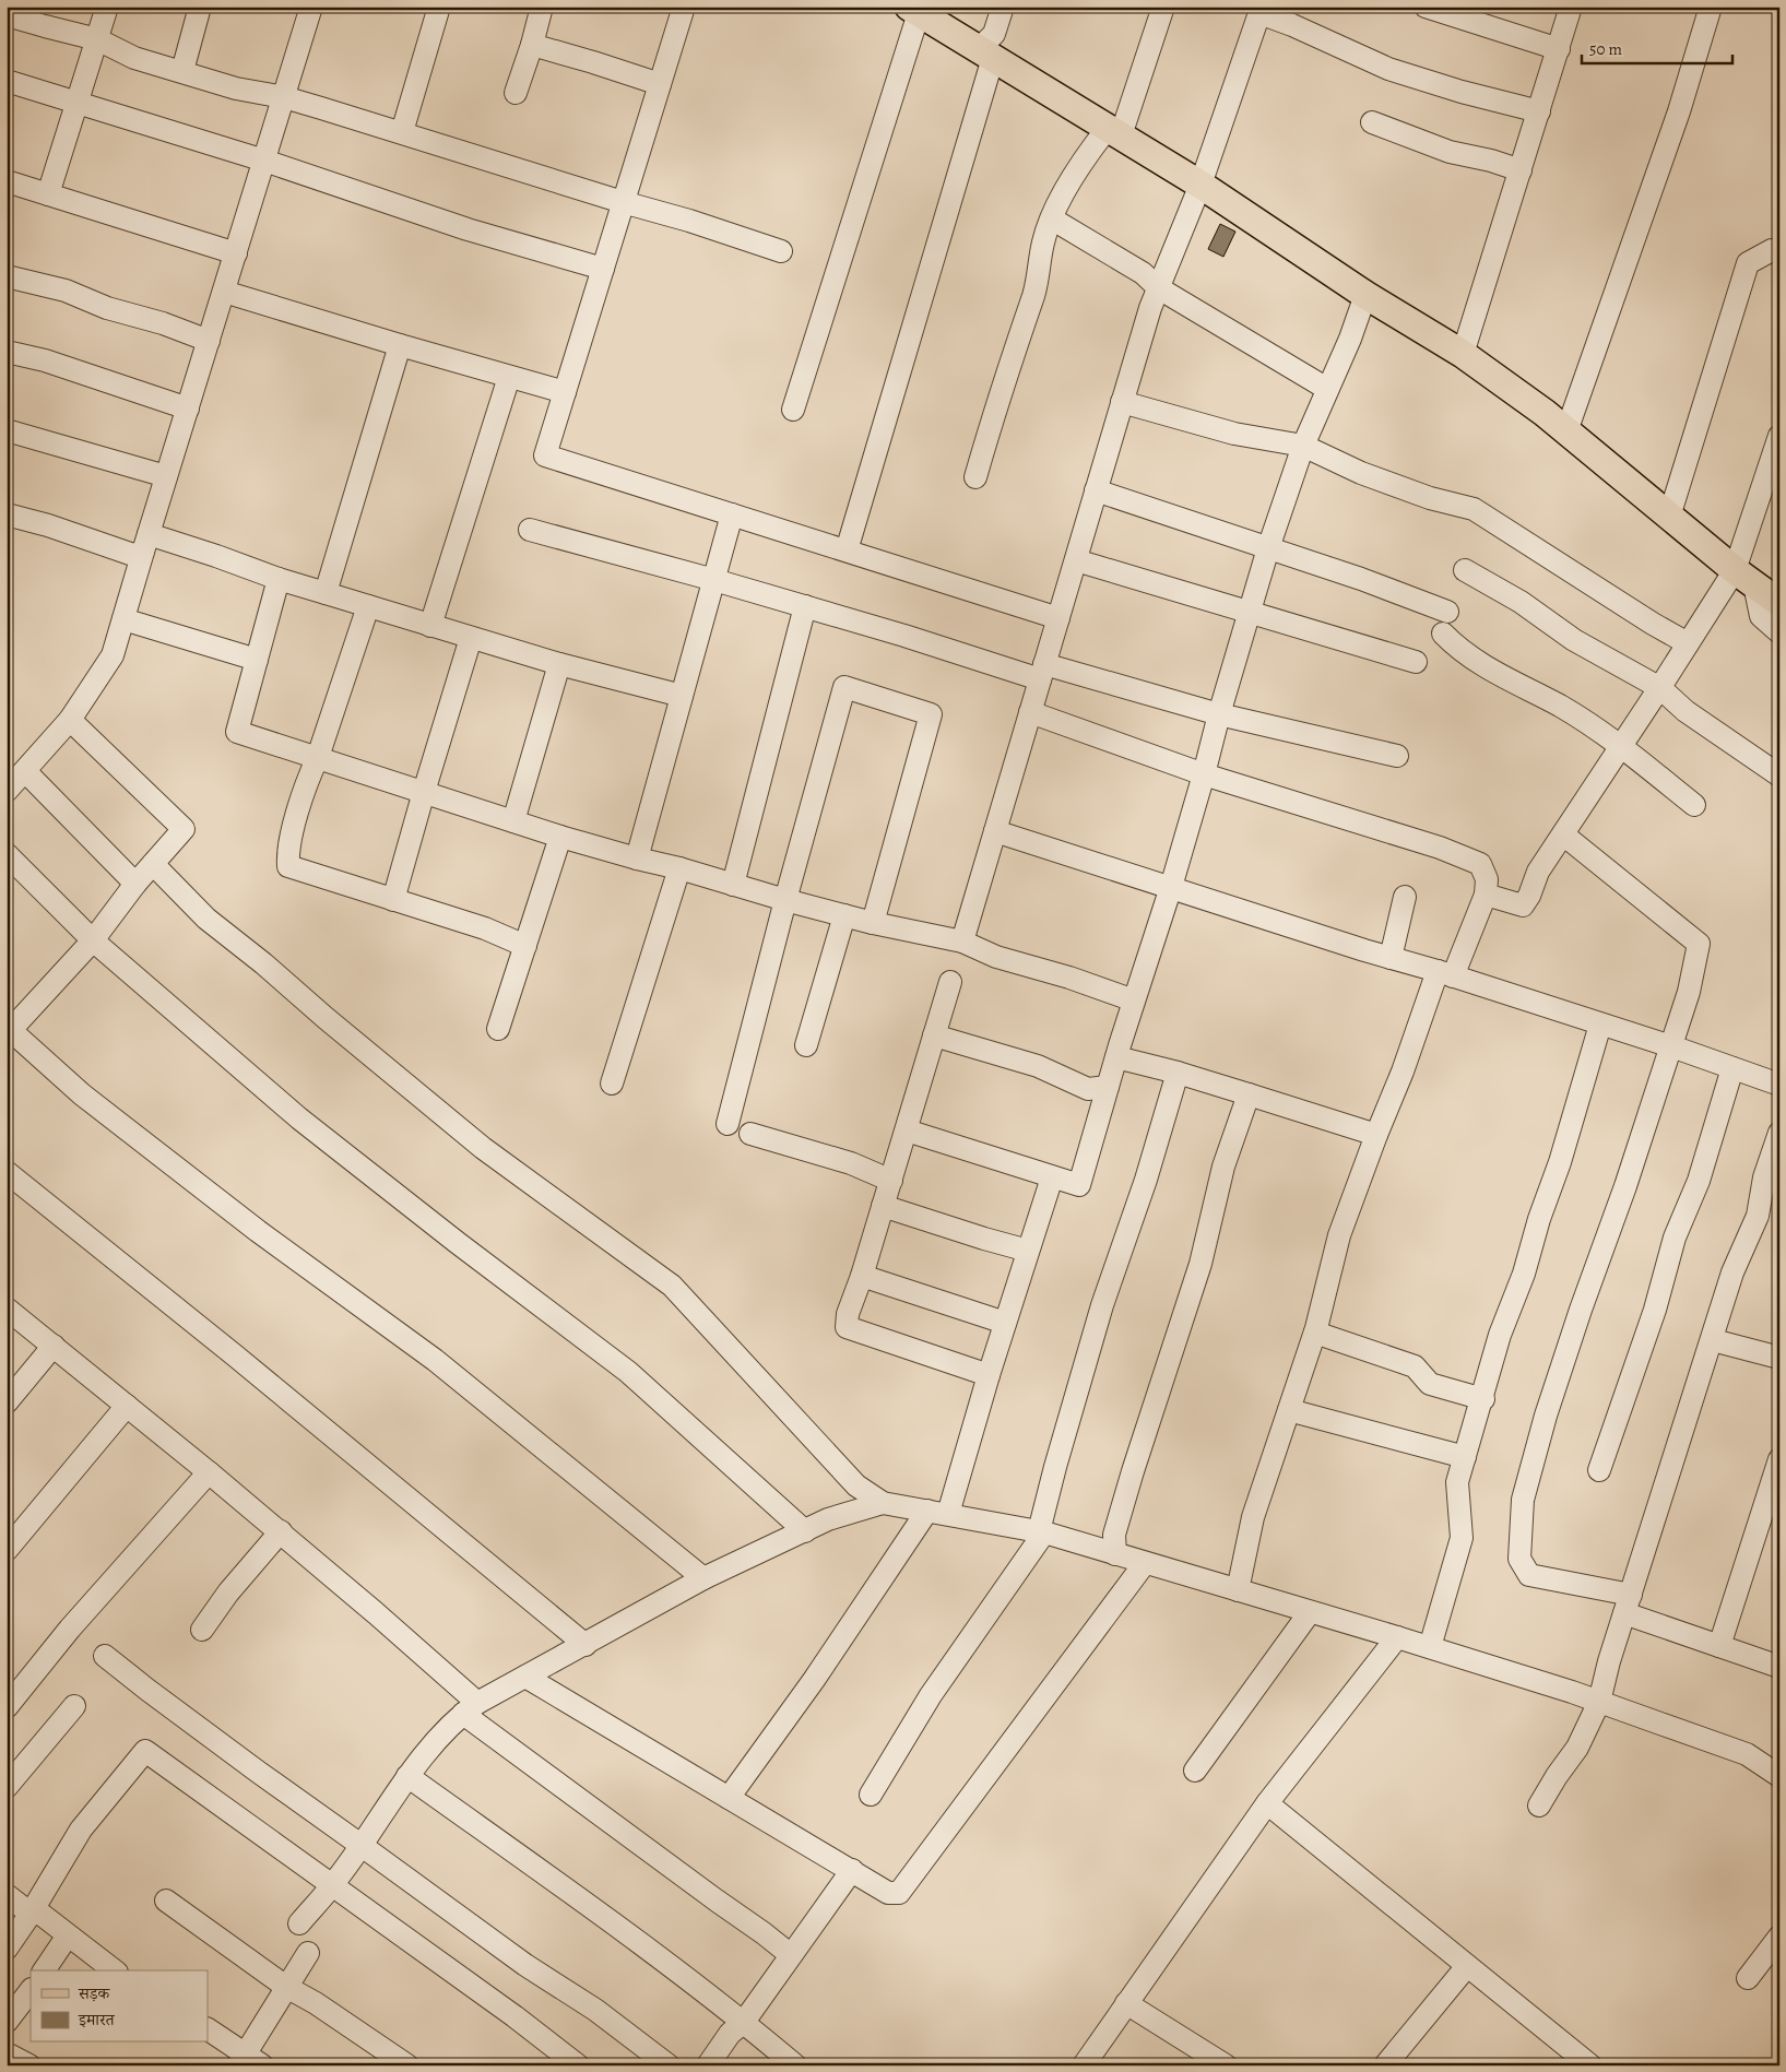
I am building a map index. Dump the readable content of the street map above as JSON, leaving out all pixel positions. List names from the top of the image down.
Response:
{
  "legend": ["सड़क", "इमारत"],
  "scale_bar": "50 m"
}
